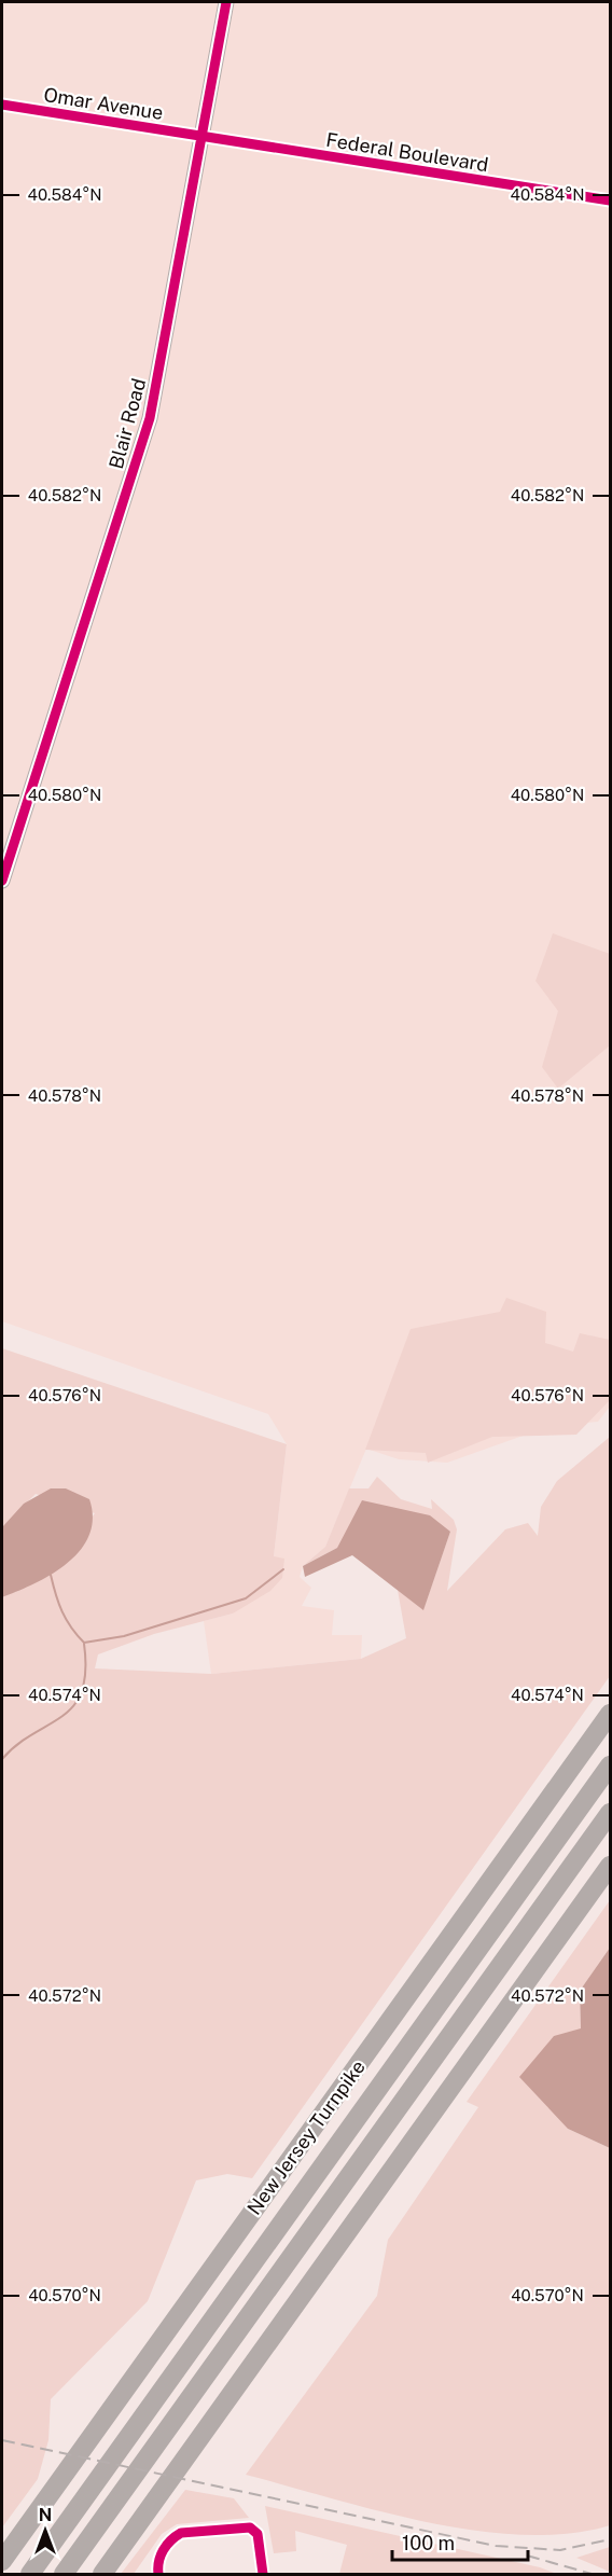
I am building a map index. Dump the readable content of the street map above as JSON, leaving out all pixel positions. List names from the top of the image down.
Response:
{
  "streets": {
    "highway": ["New Jersey Turnpike"],
    "street": ["Omar Avenue", "Federal Boulevard", "Blair Road"]
  },
  "crossings": [
    ["Omar Avenue", "Federal Boulevard"],
    ["Omar Avenue", "Blair Road"],
    ["Federal Boulevard", "Blair Road"]
  ],
  "scale_bar": "100 m",
  "north": "top",
  "coordinates": [
    "40.584°N",
    "40.582°N",
    "40.580°N",
    "40.578°N",
    "40.576°N",
    "40.574°N",
    "40.572°N",
    "40.570°N"
  ]
}
